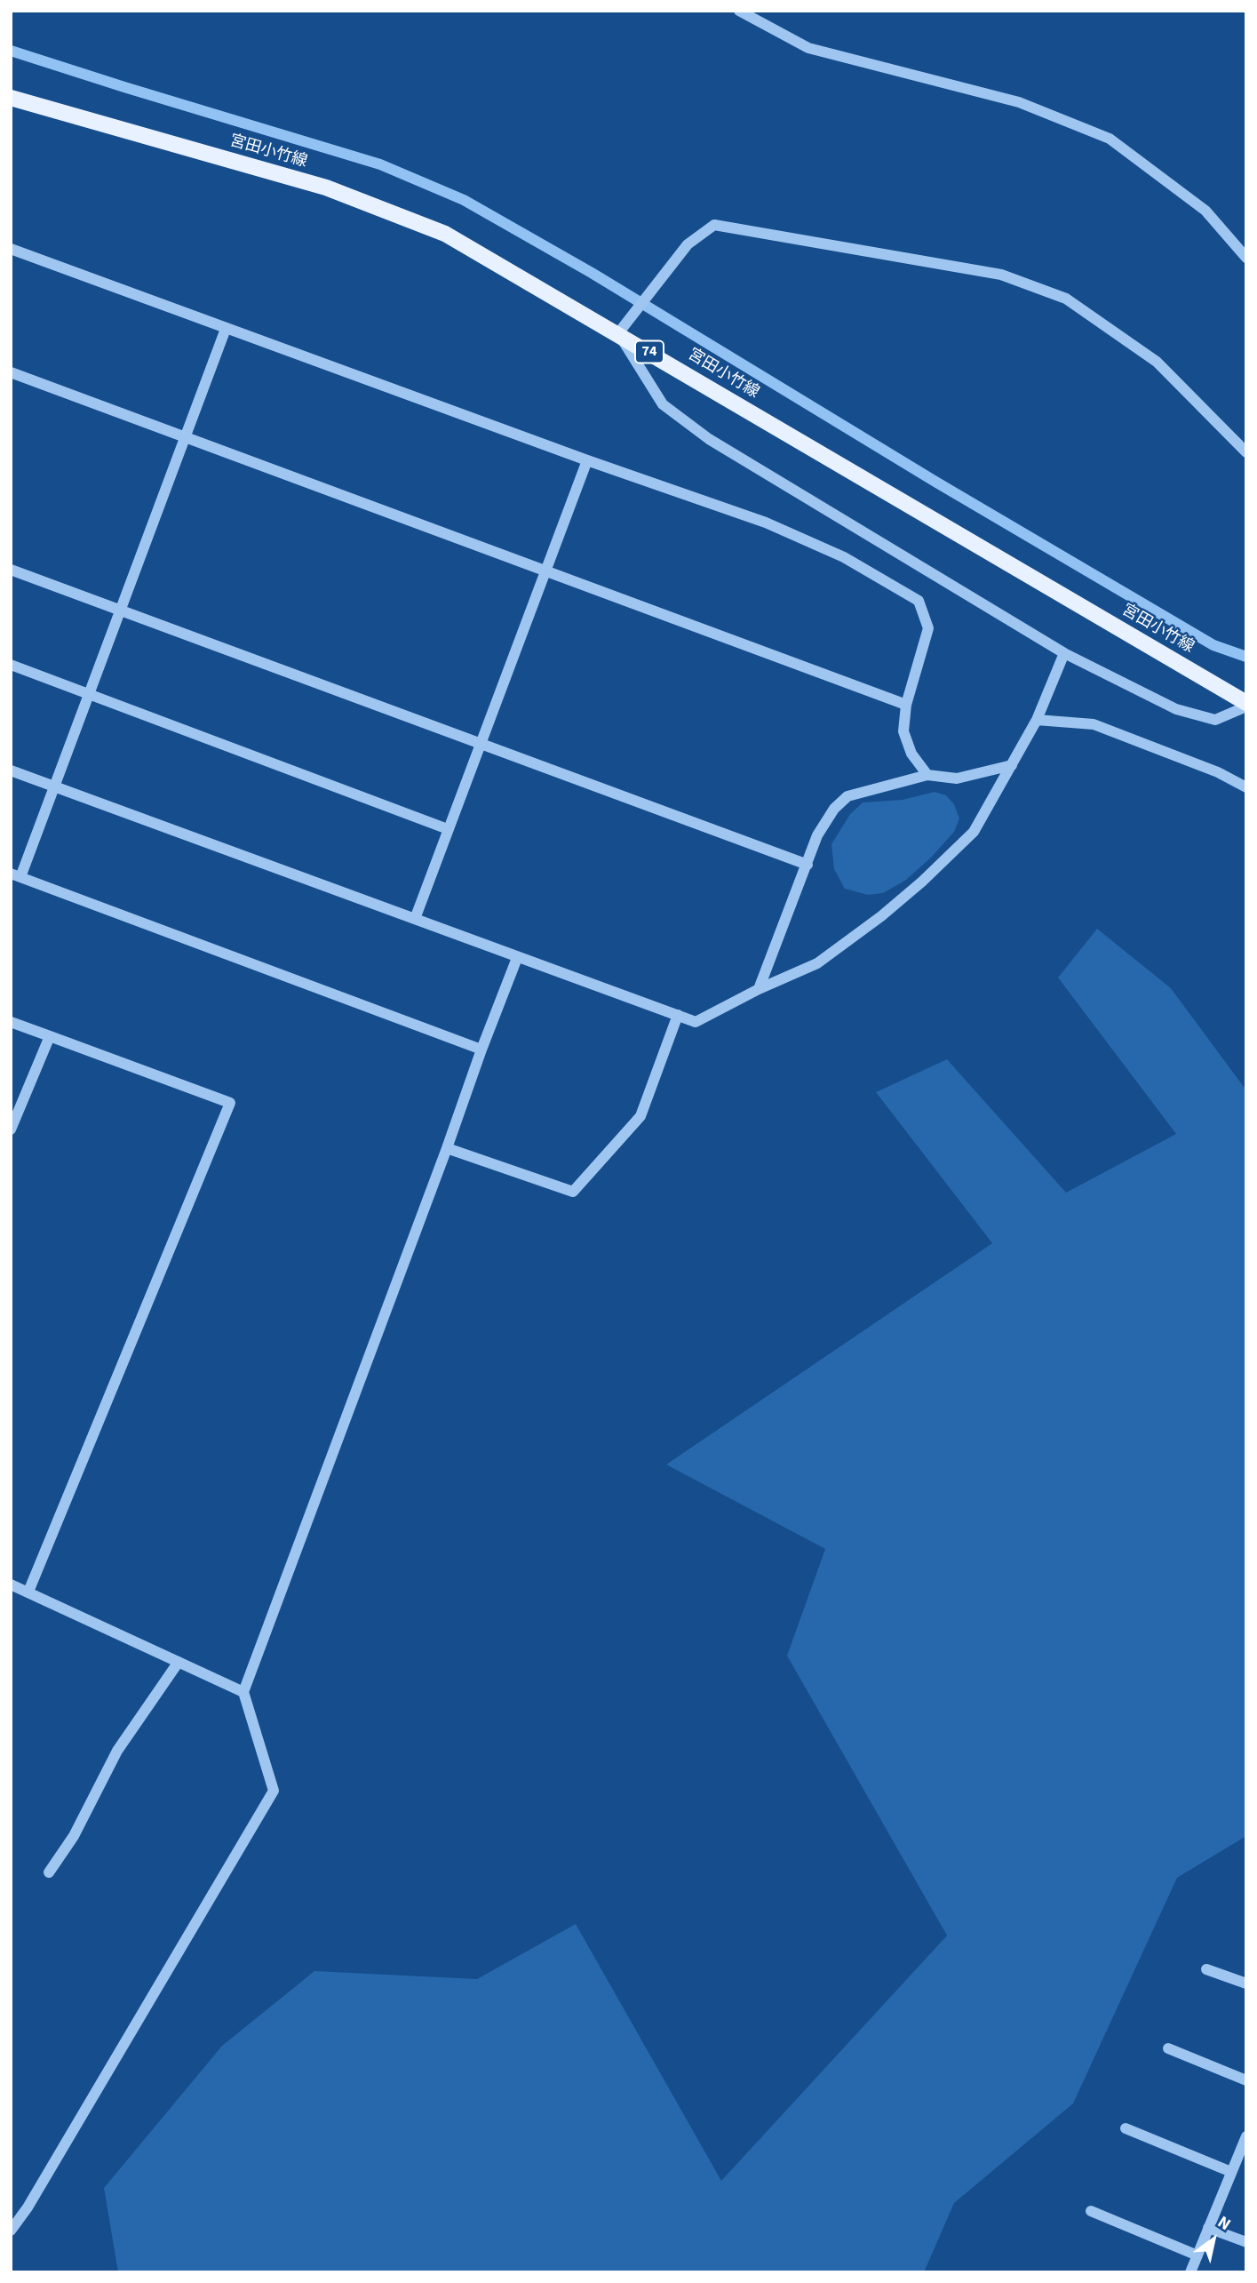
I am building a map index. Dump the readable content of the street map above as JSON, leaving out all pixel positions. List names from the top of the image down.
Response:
{
  "streets": {
    "main road": ["宮田小竹線", "74"]
  },
  "north": "top right"
}
